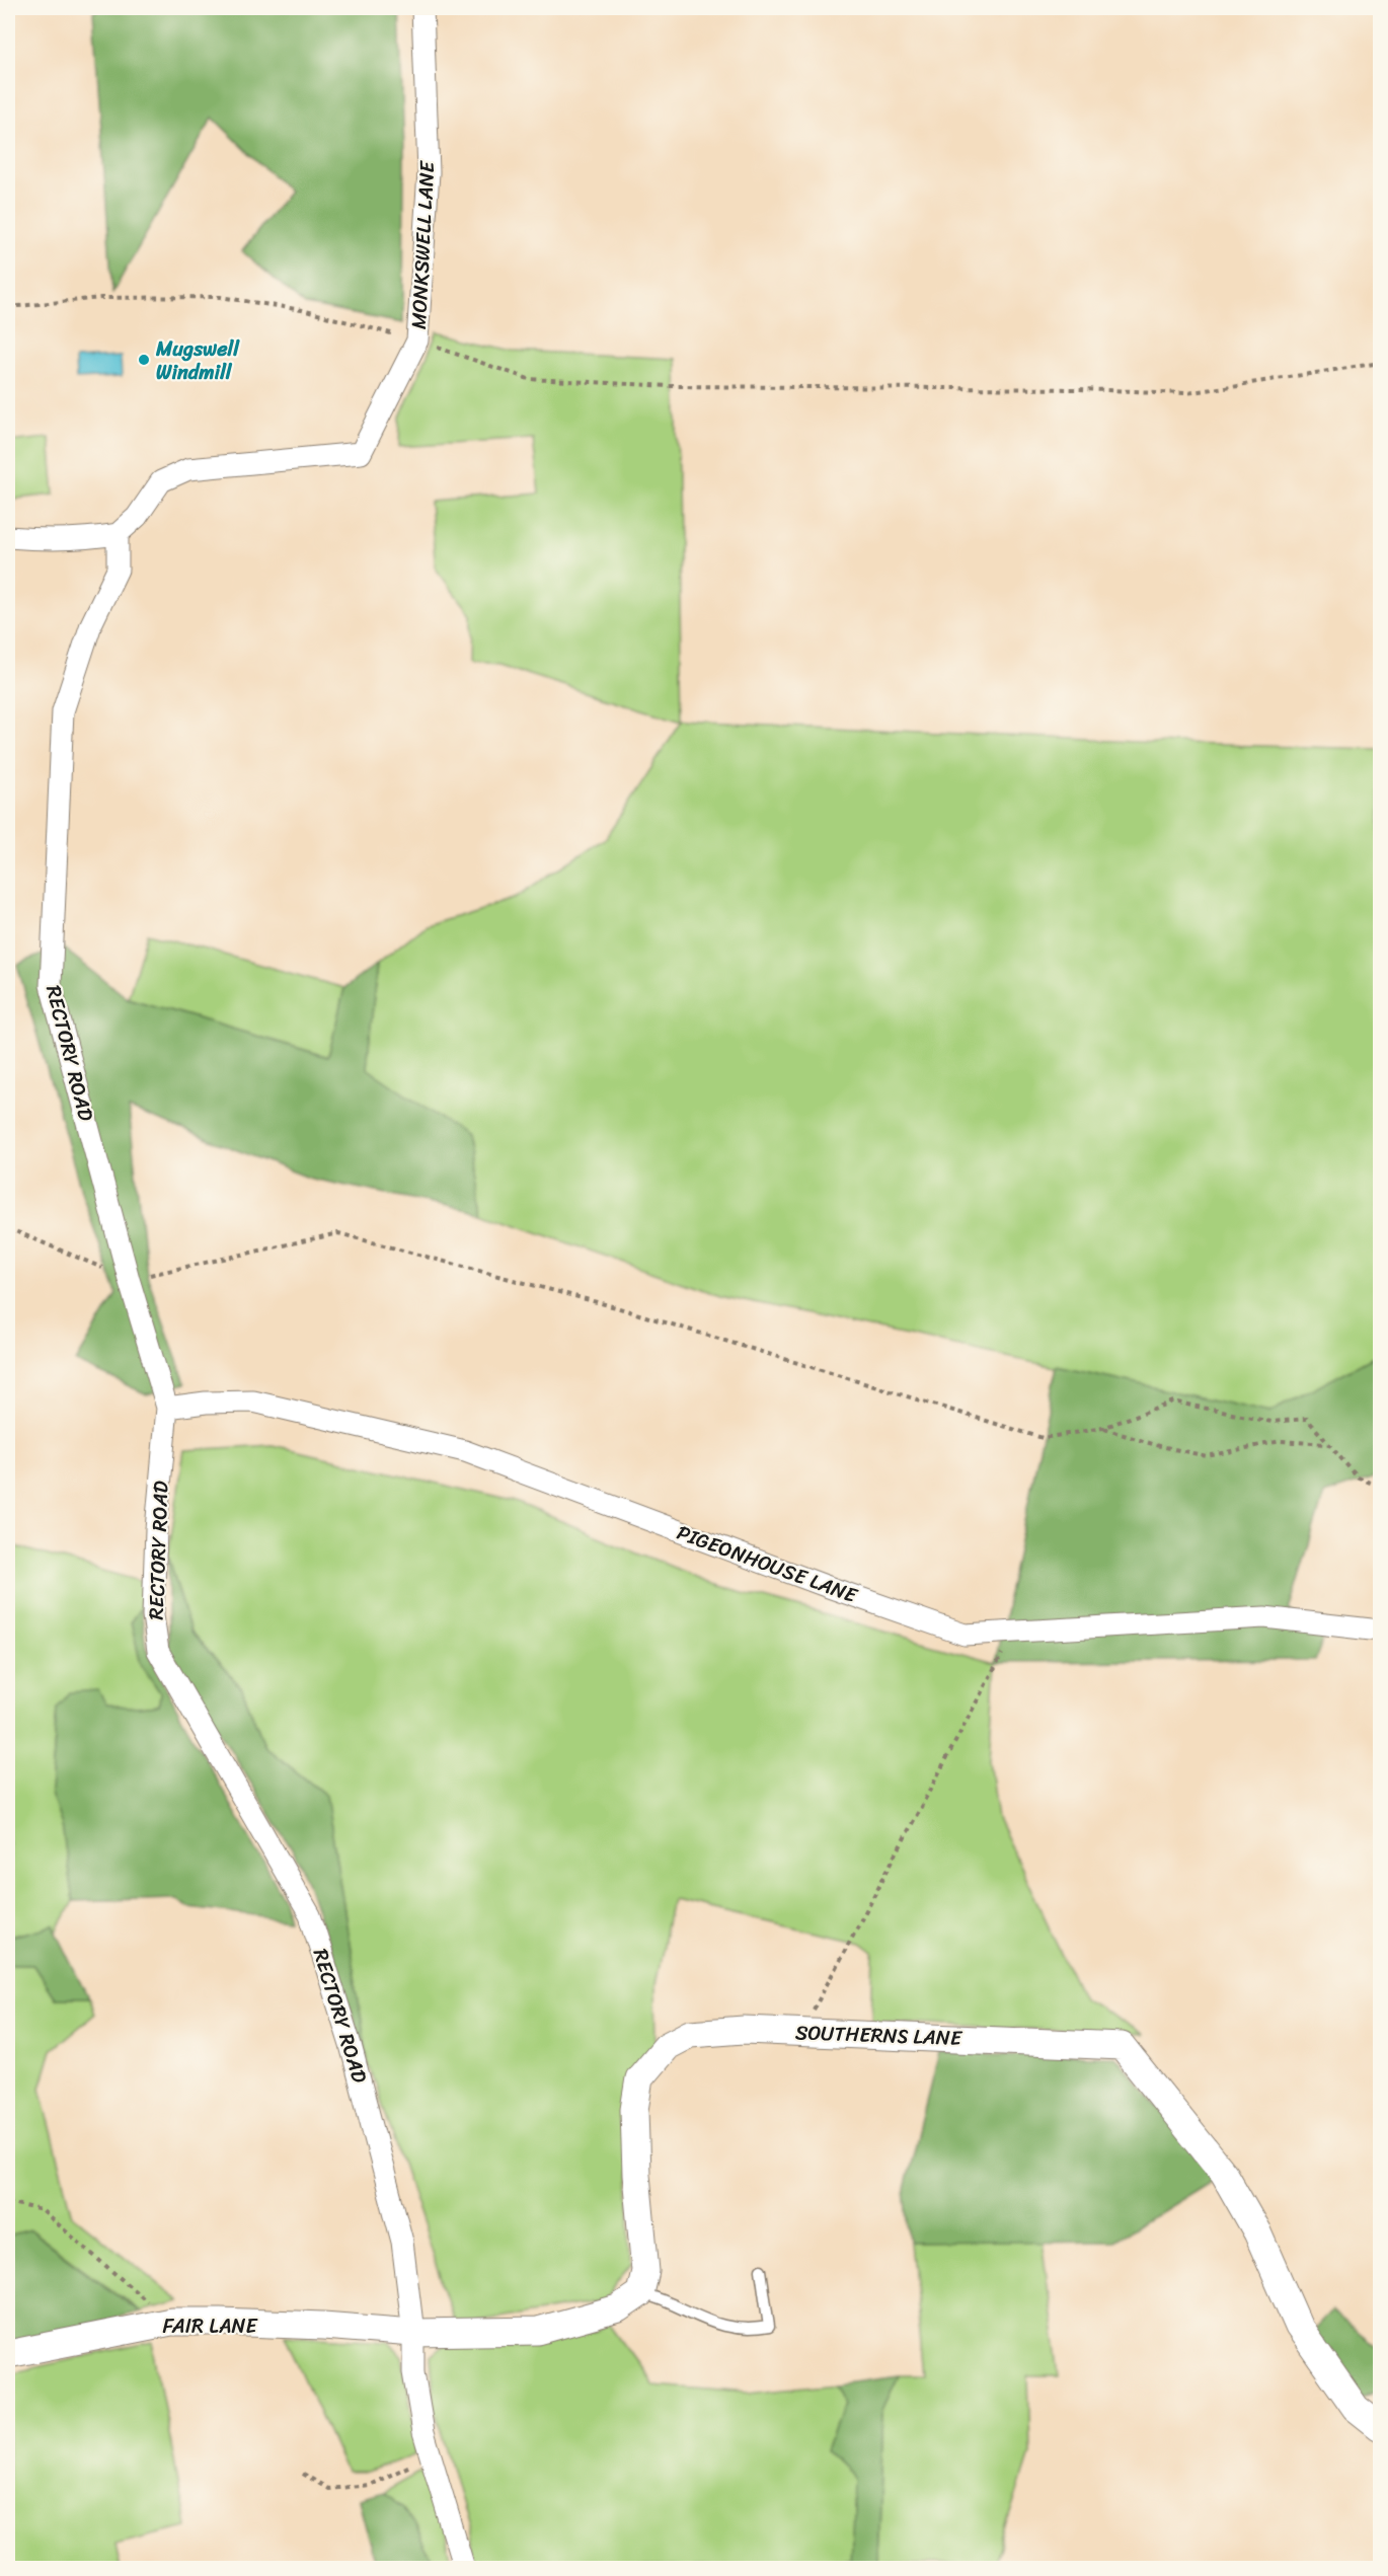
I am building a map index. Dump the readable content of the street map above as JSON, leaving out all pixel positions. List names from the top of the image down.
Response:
{
  "streets": {
    "street": [
      "MONKSWELL LANE",
      "RECTORY ROAD",
      "PIGEONHOUSE LANE",
      "SOUTHERNS LANE",
      "FAIR LANE"
    ]
  },
  "crossings": [
    ["MONKSWELL LANE", "RECTORY ROAD"],
    ["RECTORY ROAD", "PIGEONHOUSE LANE"],
    ["RECTORY ROAD", "FAIR LANE"]
  ],
  "places": ["Mugswell Windmill"]
}
